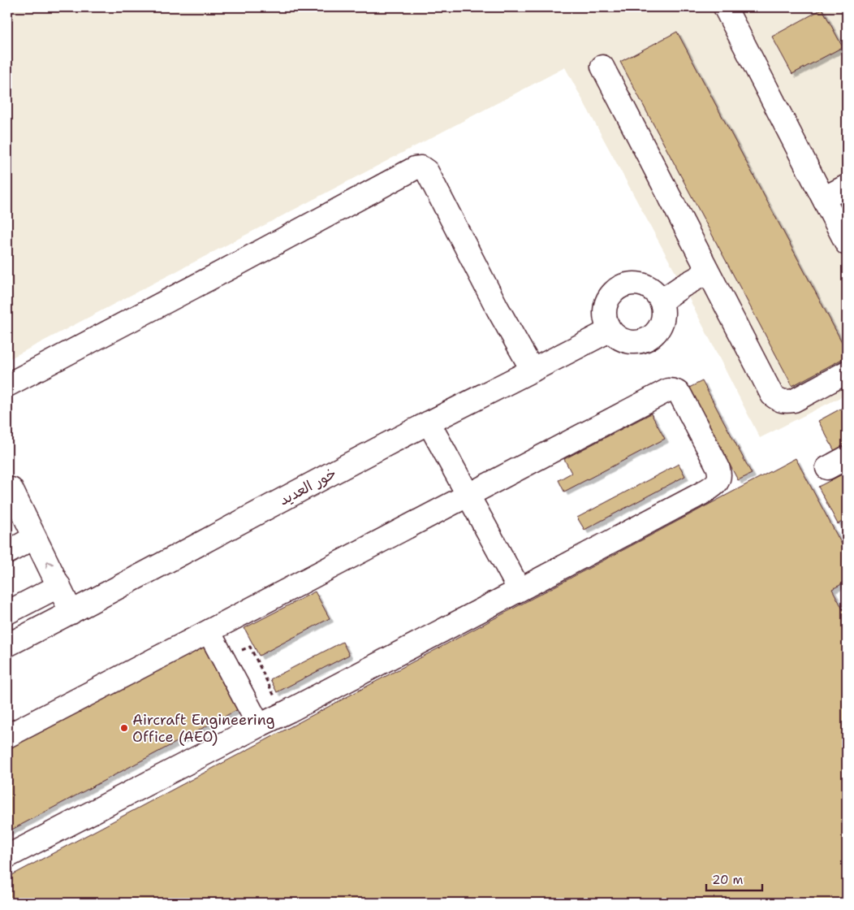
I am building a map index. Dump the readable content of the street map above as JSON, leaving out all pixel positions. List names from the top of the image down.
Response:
{
  "streets": {
    "street": ["خور العديد"]
  },
  "places": ["Aircraft Engineering Office (AEO)"],
  "scale_bar": "20 m"
}
